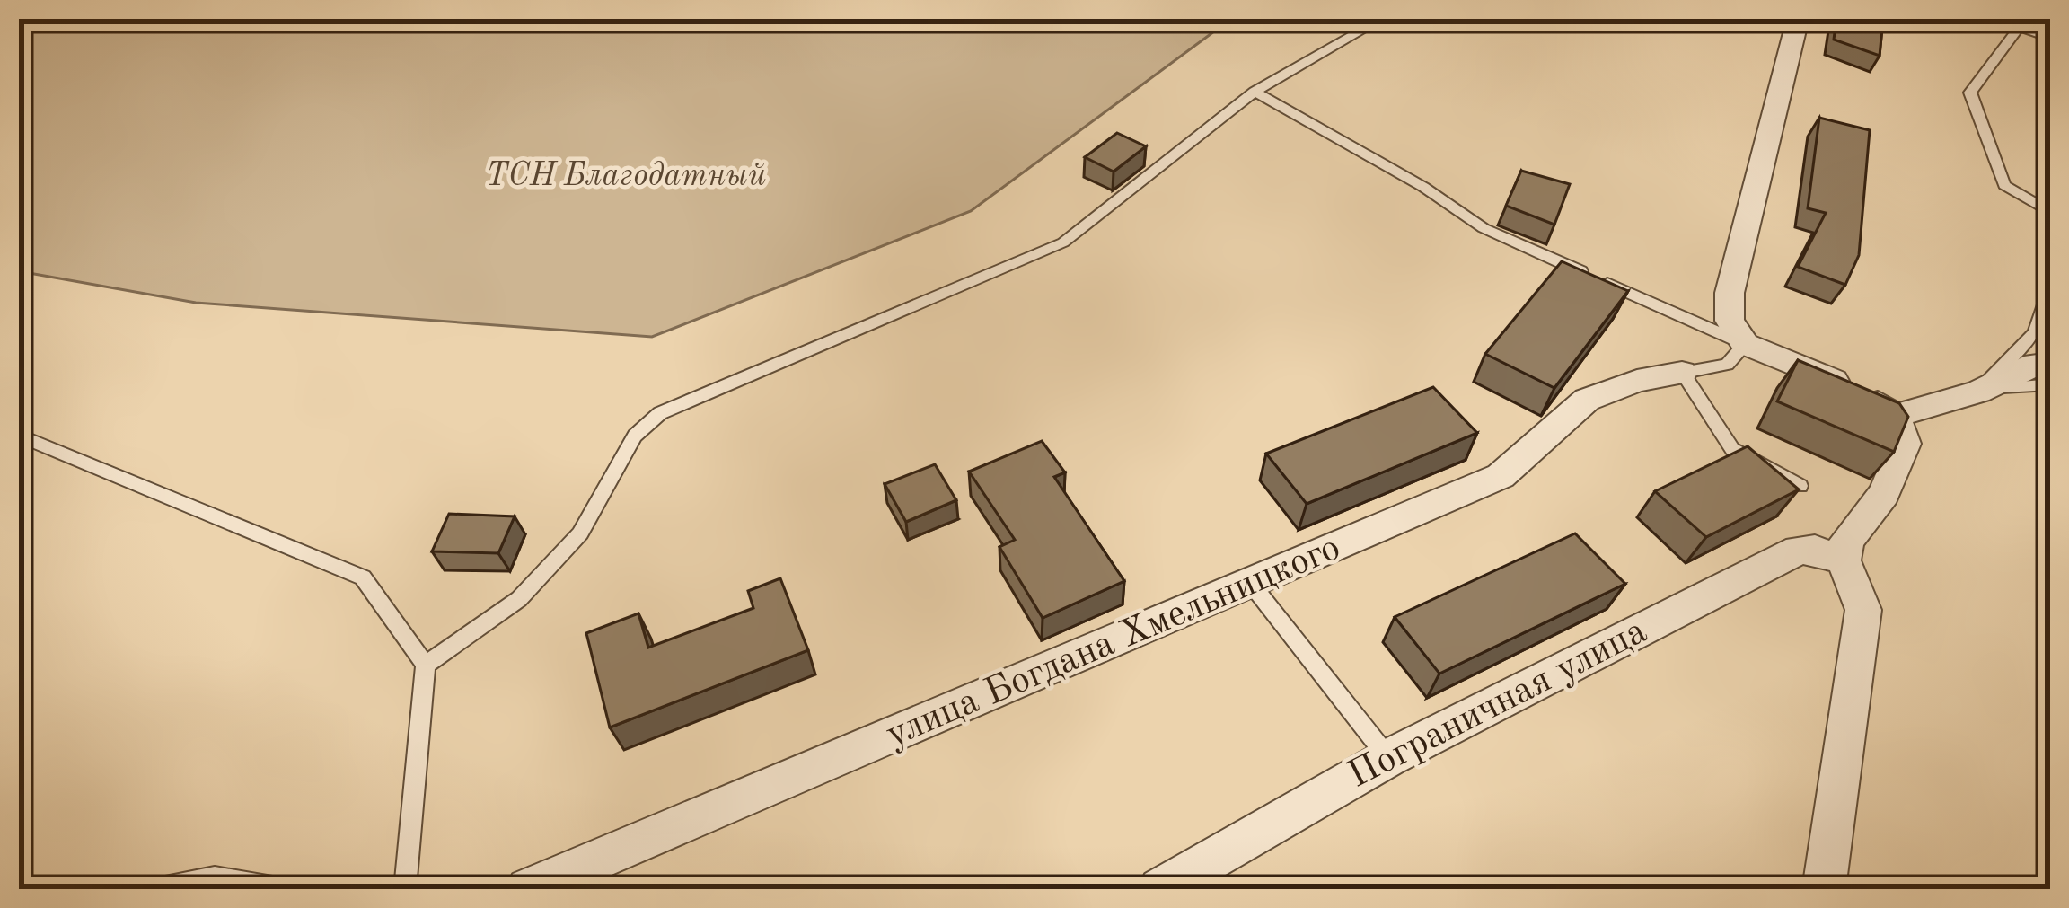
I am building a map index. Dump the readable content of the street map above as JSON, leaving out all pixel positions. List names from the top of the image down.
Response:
{
  "streets": {
    "street": ["улица Богдана Хмельницкого", "Пограничная улица"]
  },
  "parks": ["ТСН Благодатный"]
}
